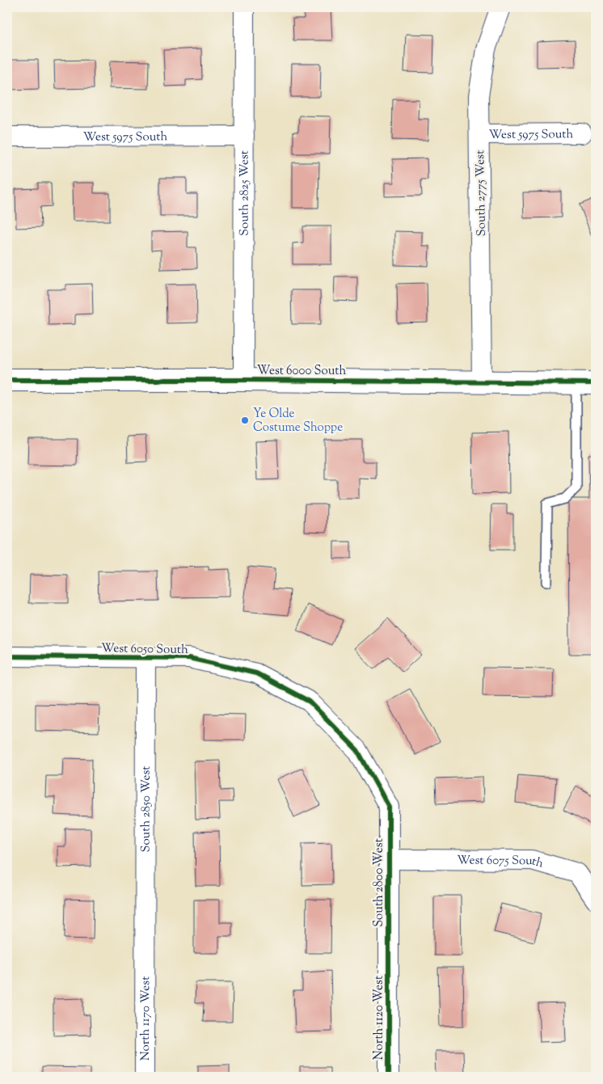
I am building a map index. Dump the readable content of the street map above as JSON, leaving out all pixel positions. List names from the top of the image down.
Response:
{
  "streets": {
    "street": [
      "West 5975 South",
      "South 2825 West",
      "South 2775 West",
      "West 6000 South",
      "West 6050 South",
      "South 2850 West",
      "West 6075 South",
      "South 2800 West",
      "North 1120 West",
      "North 1170 West"
    ]
  },
  "crossings": [
    ["West 5975 South", "South 2825 West"],
    ["West 5975 South", "South 2775 West"],
    ["South 2825 West", "West 6000 South"],
    ["South 2775 West", "West 6000 South"],
    ["West 6050 South", "South 2850 West"],
    ["West 6050 South", "South 2800 West"],
    ["South 2850 West", "North 1170 West"],
    ["West 6075 South", "South 2800 West"],
    ["South 2800 West", "North 1120 West"]
  ],
  "places": ["Ye Olde Costume Shoppe"]
}
